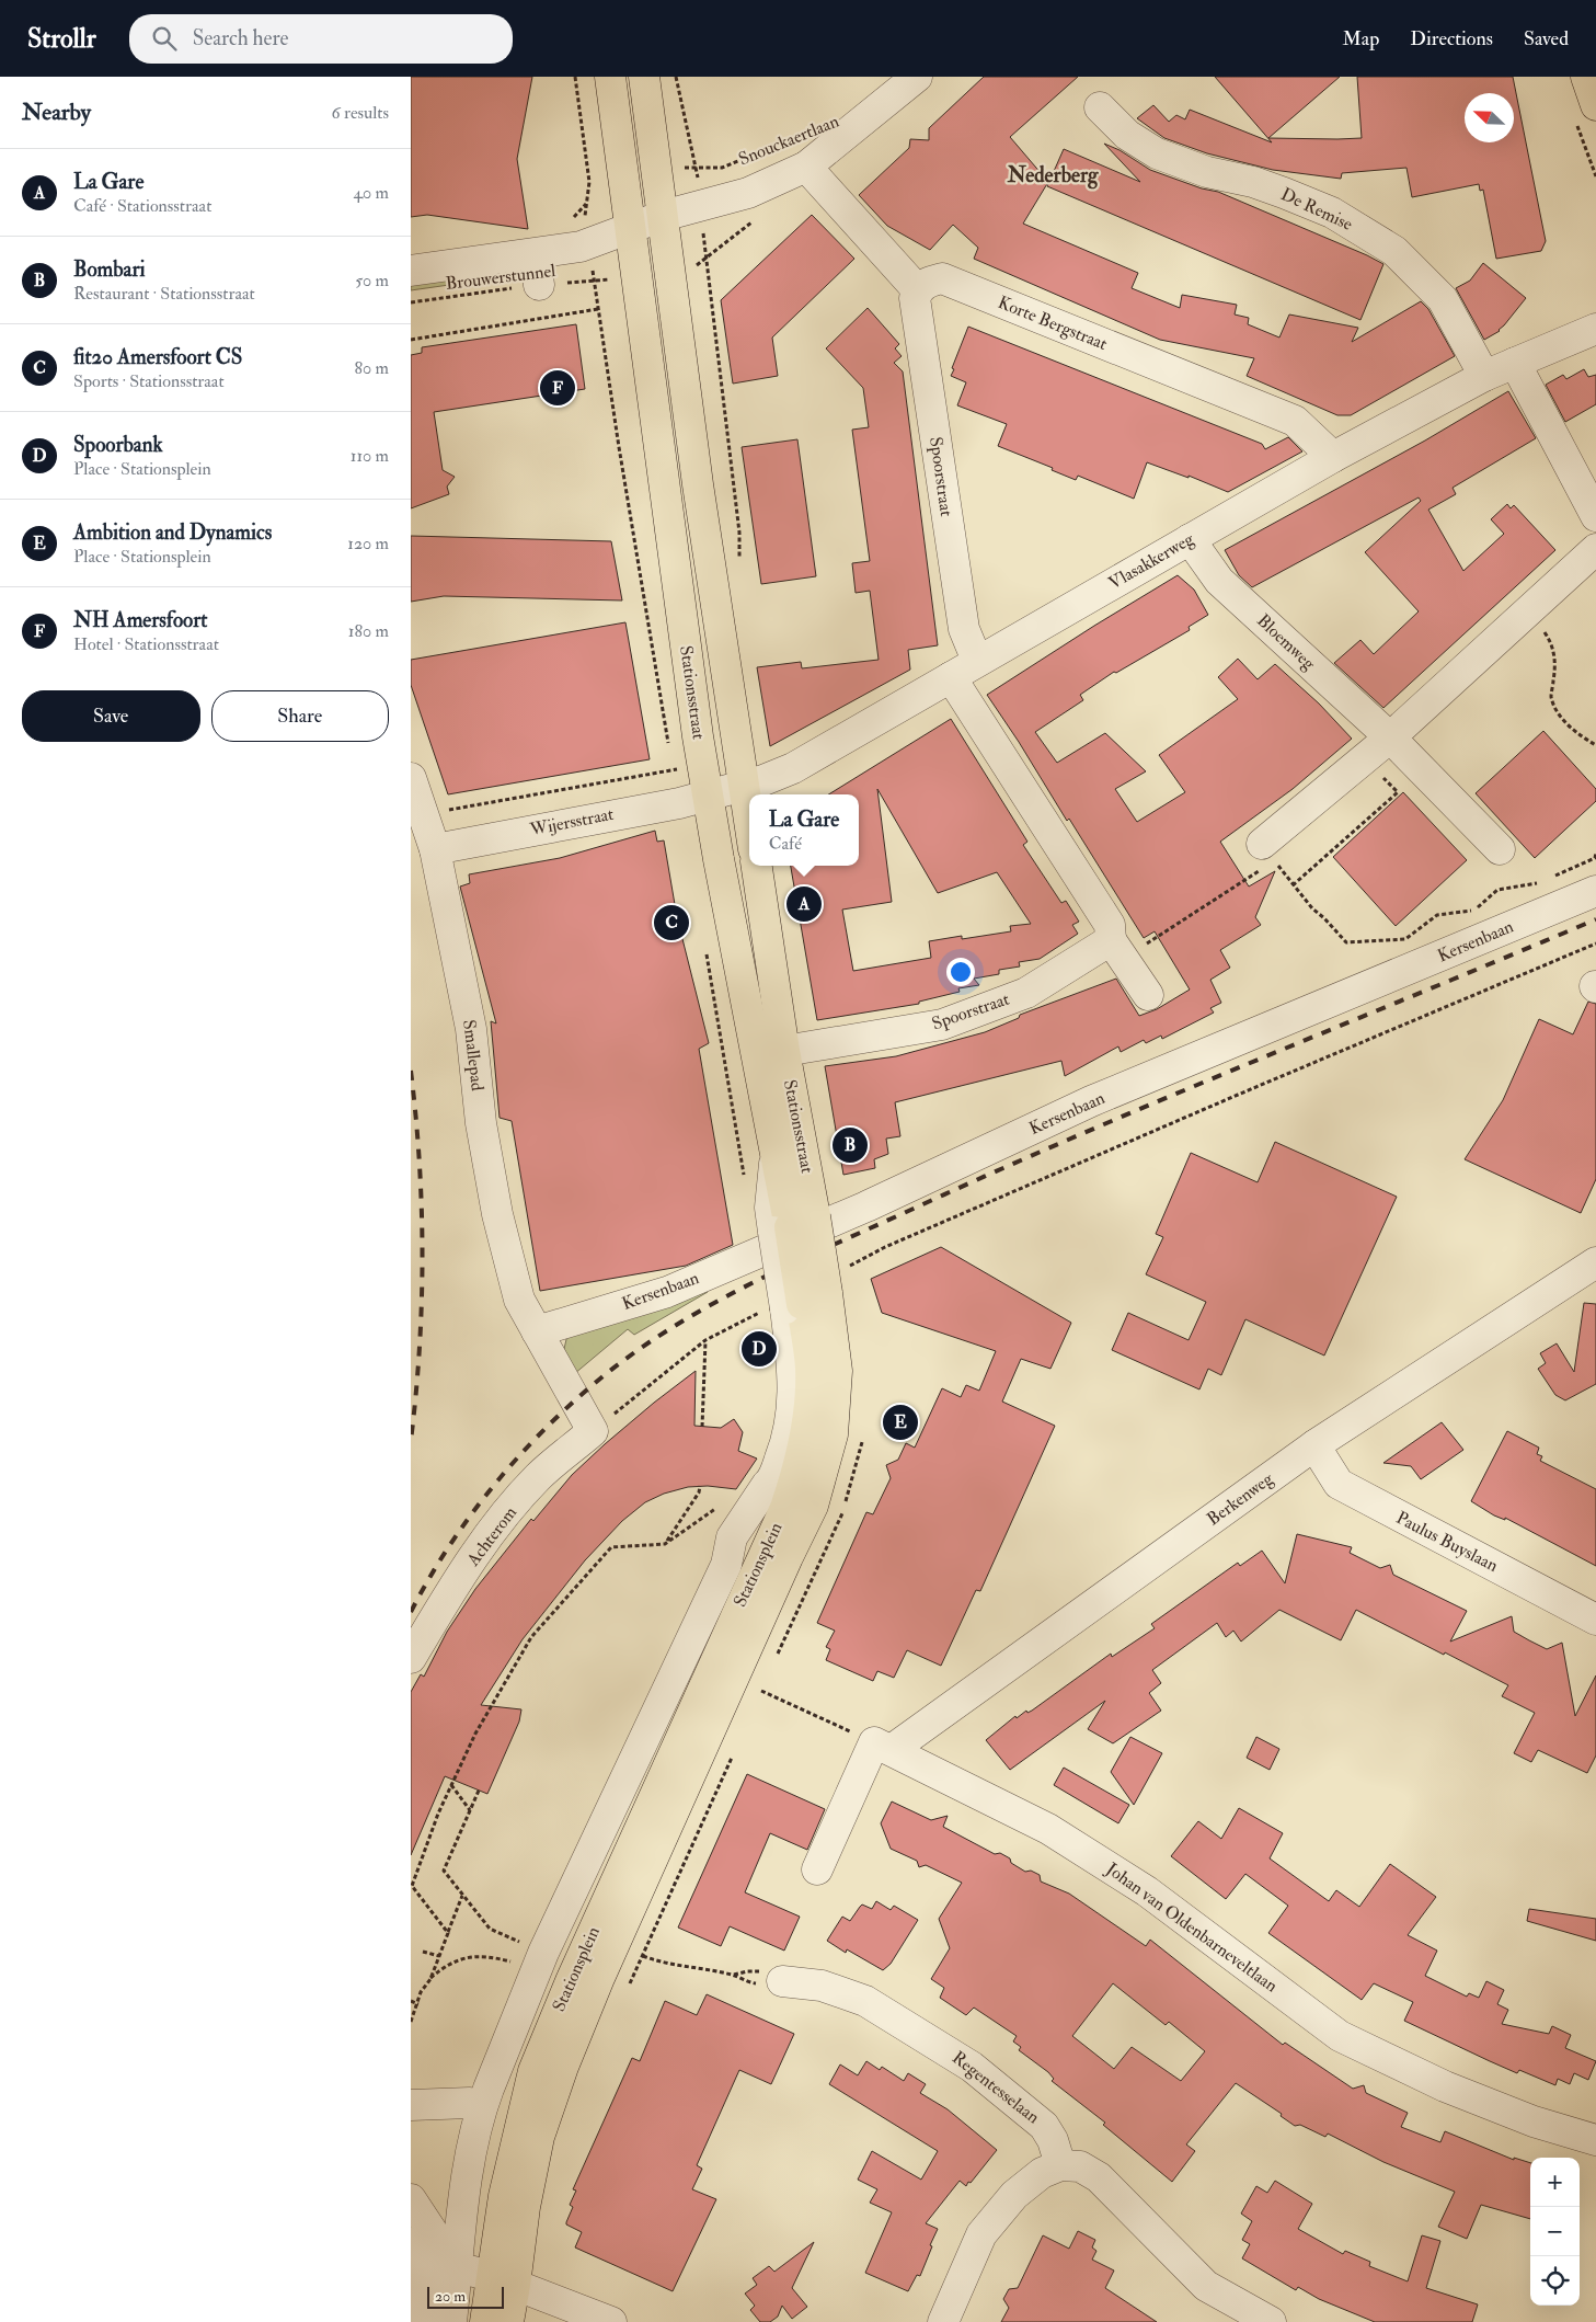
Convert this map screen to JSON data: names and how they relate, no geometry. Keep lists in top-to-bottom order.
{
  "streets": {
    "main road": ["Stationsstraat", "Stationsplein"],
    "street": [
      "Snouckaertlaan",
      "De Remise",
      "Korte Bergstraat",
      "Spoorstraat",
      "Vlasakkerweg",
      "Bloemweg",
      "Wijersstraat",
      "Kersenbaan",
      "Smallepad",
      "Berkenweg",
      "Achterom",
      "Paulus Buyslaan",
      "Johan van Oldenbarneveltlaan",
      "Regentesselaan"
    ],
    "path": ["Brouwerstunnel"]
  },
  "crossings": [
    ["Snouckaertlaan", "Stationsstraat"],
    ["De Remise", "Vlasakkerweg"],
    ["Brouwerstunnel", "Stationsstraat"],
    ["Korte Bergstraat", "Spoorstraat"],
    ["Korte Bergstraat", "Vlasakkerweg"],
    ["Spoorstraat", "Vlasakkerweg"],
    ["Spoorstraat", "Stationsstraat"],
    ["Vlasakkerweg", "Bloemweg"],
    ["Vlasakkerweg", "Stationsstraat"],
    ["Vlasakkerweg", "Wijersstraat"],
    ["Stationsstraat", "Wijersstraat"],
    ["Stationsstraat", "Stationsplein"],
    ["Wijersstraat", "Smallepad"],
    ["Kersenbaan", "Smallepad"],
    ["Berkenweg", "Paulus Buyslaan"],
    ["Berkenweg", "Johan van Oldenbarneveltlaan"]
  ],
  "districts": ["Nederberg"],
  "scale_bar": "20 m",
  "north": "top left",
  "page": {
    "header": "Strollr",
    "search": "Search here",
    "nav": ["Map", "Directions", "Saved"],
    "heading": ["Nearby", "6 results"],
    "list": [
      {
        "mark": "A",
        "name": "La Gare",
        "note": "Café · Stationsstraat",
        "value": "40 m"
      },
      {
        "mark": "B",
        "name": "Bombari",
        "note": "Restaurant · Stationsstraat",
        "value": "50 m"
      },
      {
        "mark": "C",
        "name": "fit20 Amersfoort CS",
        "note": "Sports · Stationsstraat",
        "value": "80 m"
      },
      {
        "mark": "D",
        "name": "Spoorbank",
        "note": "Place · Stationsplein",
        "value": "110 m"
      },
      {
        "mark": "E",
        "name": "Ambition and Dynamics",
        "note": "Place · Stationsplein",
        "value": "120 m"
      },
      {
        "mark": "F",
        "name": "NH Amersfoort",
        "note": "Hotel · Stationsstraat",
        "value": "180 m"
      }
    ],
    "pins": [
      "F",
      "A",
      "C",
      "B",
      "D",
      "E"
    ],
    "buttons": ["Save", "Share"],
    "popup": ["La Gare", "Café"],
    "map_buttons": ["+", "−"],
    "scale": "20 m"
  }
}
